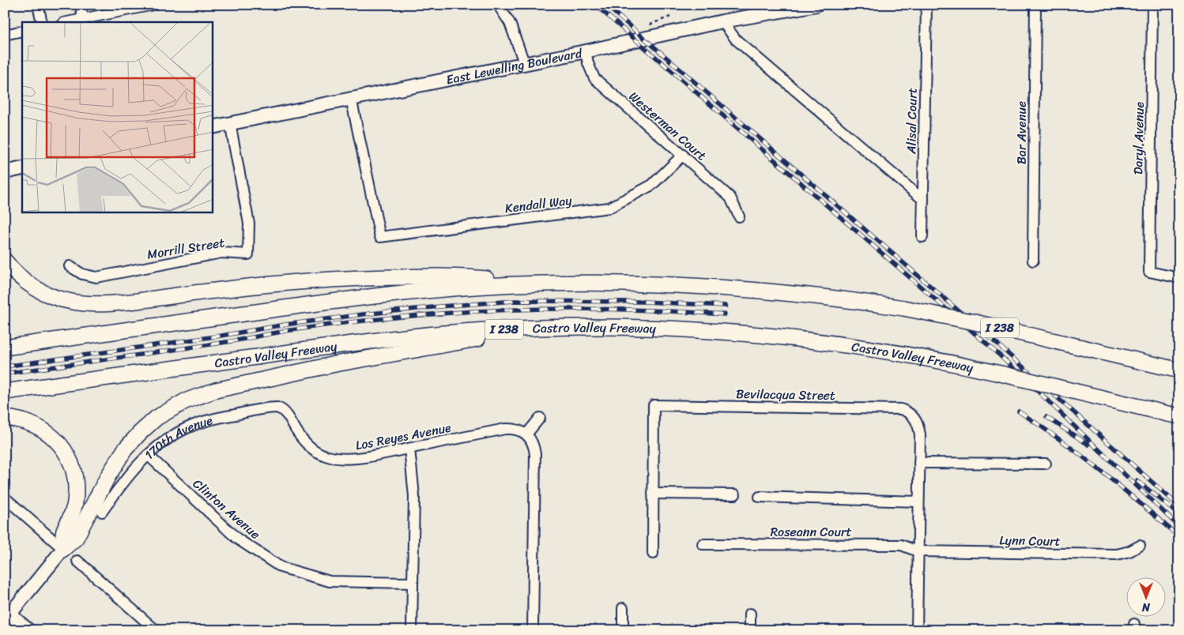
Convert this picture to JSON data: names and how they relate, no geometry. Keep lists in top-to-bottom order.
{
  "streets": {
    "highway": ["I 238", "Castro Valley Freeway"],
    "main road": ["East Lewelling Boulevard"],
    "street": [
      "Alisal Court",
      "Westerman Court",
      "Bar Avenue",
      "Daryl Avenue",
      "Kendall Way",
      "Morrill Street",
      "Bevilacqua Street",
      "Los Reyes Avenue",
      "170th Avenue",
      "Clinton Avenue",
      "Roseann Court",
      "Lynn Court"
    ]
  },
  "crossings": [
    ["East Lewelling Boulevard", "Westerman Court"],
    ["East Lewelling Boulevard", "Kendall Way"],
    ["East Lewelling Boulevard", "Morrill Street"],
    ["Westerman Court", "Kendall Way"],
    ["Los Reyes Avenue", "170th Avenue"],
    ["170th Avenue", "Clinton Avenue"],
    ["Roseann Court", "Lynn Court"]
  ],
  "north": "bottom"
}
